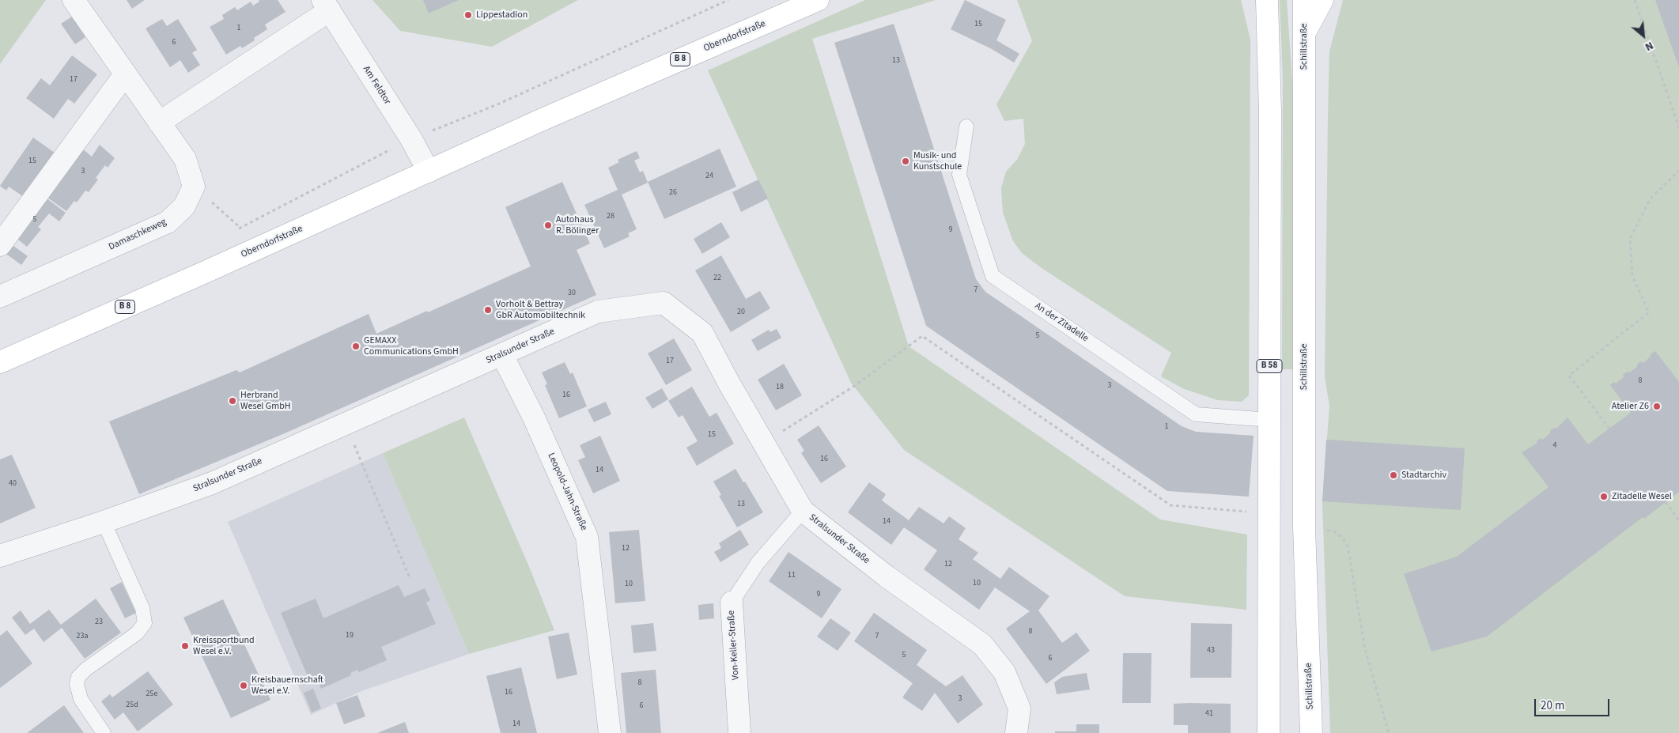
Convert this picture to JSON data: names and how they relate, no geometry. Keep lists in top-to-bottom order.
{
  "streets": {
    "main road": [
      "Oberndorfstraße",
      "Schillstraße",
      "B 8",
      "B 58"
    ],
    "street": [
      "Am Feldtor",
      "Damaschkeweg",
      "Stralsunder Straße",
      "Leopold-Jahn-Straße",
      "Von-Keller-Straße"
    ],
    "lane": ["An der Zitadelle"]
  },
  "crossings": [
    ["Oberndorfstraße", "Am Feldtor"],
    ["An der Zitadelle", "B 58"],
    ["Stralsunder Straße", "Leopold-Jahn-Straße"],
    ["Stralsunder Straße", "Von-Keller-Straße"]
  ],
  "places": [
    "Lippestadion",
    "Musik- und Kunstschule",
    "Autohaus R. Bölinger",
    "Vorholt & Bettray GbR Automobiltechnik",
    "GEMAXX Communications GmbH",
    "Herbrand Wesel GmbH",
    "Atelier Z6",
    "Stadtarchiv",
    "Zitadelle Wesel",
    "Kreissportbund Wesel e.V.",
    "Kreisbauernschaft Wesel e.V."
  ],
  "house_numbers": [
    "15",
    "1",
    "6",
    "13",
    "17",
    "15",
    "3",
    "24",
    "26",
    "28",
    "5",
    "9",
    "22",
    "7",
    "30",
    "20",
    "5",
    "17",
    "8",
    "3",
    "18",
    "16",
    "1",
    "15",
    "4",
    "16",
    "14",
    "40",
    "13",
    "14",
    "12",
    "12",
    "11",
    "10",
    "10",
    "9",
    "23",
    "8",
    "19",
    "23a",
    "7",
    "43",
    "5",
    "6",
    "8",
    "16",
    "25e",
    "3",
    "25d",
    "6",
    "41",
    "14"
  ],
  "scale_bar": "20 m",
  "north": "bottom right"
}
